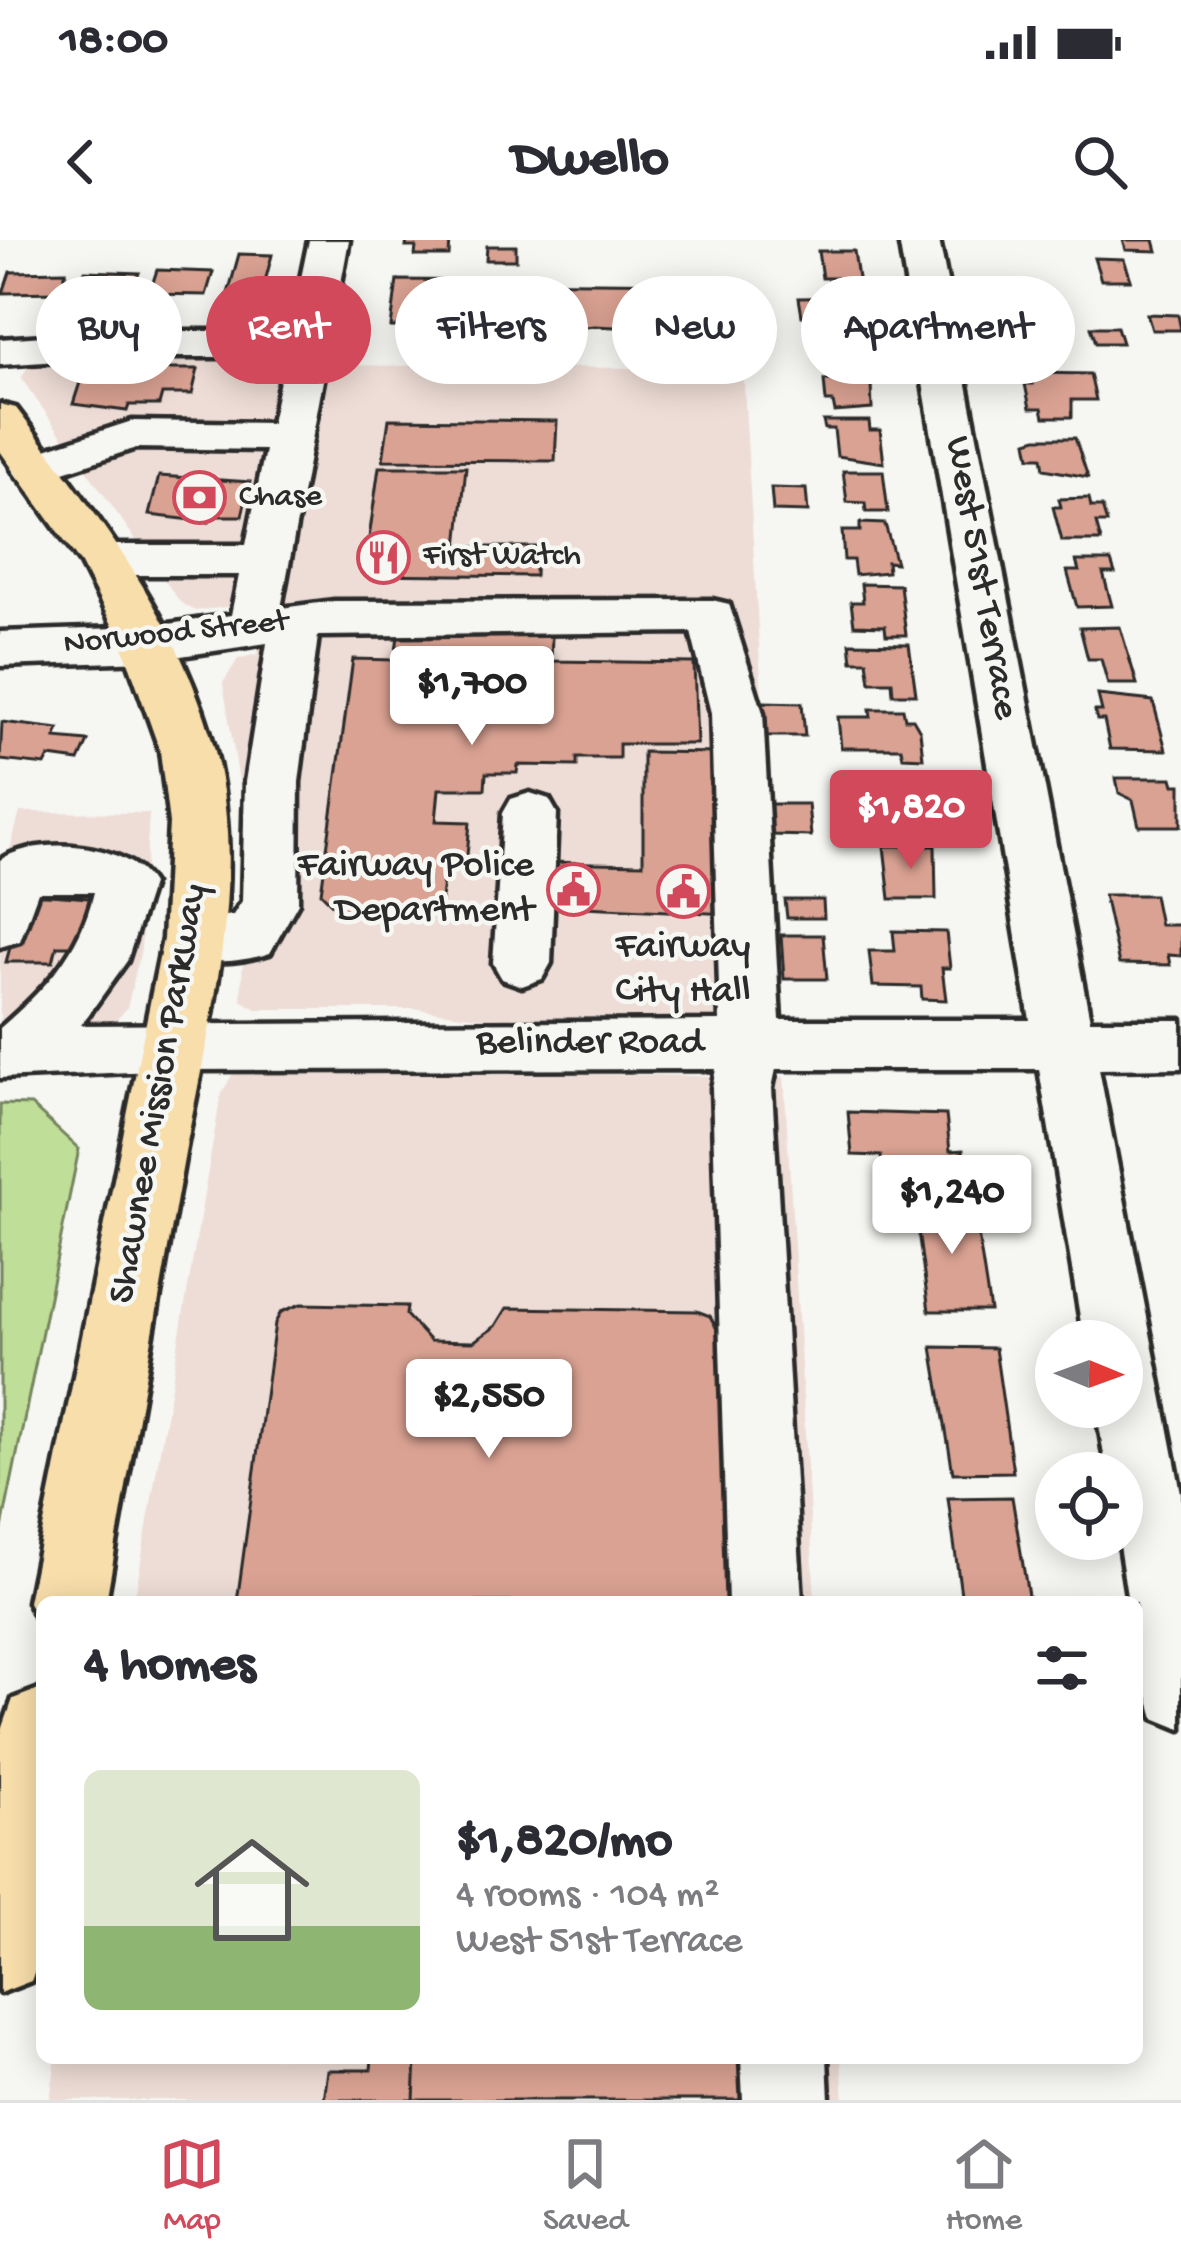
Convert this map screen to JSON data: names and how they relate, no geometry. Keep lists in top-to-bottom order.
{
  "streets": {
    "highway": ["Shawnee Mission Parkway"],
    "street": ["West 51st Terrace", "Norwood Street", "Belinder Road"]
  },
  "crossings": [
    ["West 51st Terrace", "Belinder Road"],
    ["Norwood Street", "Belinder Road"],
    ["Norwood Street", "Shawnee Mission Parkway"],
    ["Belinder Road", "Shawnee Mission Parkway"]
  ],
  "places": {
    "bank": ["Chase"],
    "restaurant": ["First Watch"],
    "public building": ["Fairway Police Department", "Fairway City Hall"]
  },
  "north": "right",
  "page": {
    "status": "18:00",
    "header": "Dwello",
    "chip": [
      "Buy",
      "Rent",
      "Filters",
      "New",
      "Apartment"
    ],
    "price": [
      "$1,700",
      "$1,820",
      "$1,240",
      "$2,550"
    ],
    "heading": "4 homes",
    "list": [
      {
        "name": "$1,820/mo",
        "note": "4 rooms · 104 m² · West 51st Terrace"
      }
    ],
    "tabs": ["Map", "Saved", "Home"]
  }
}
